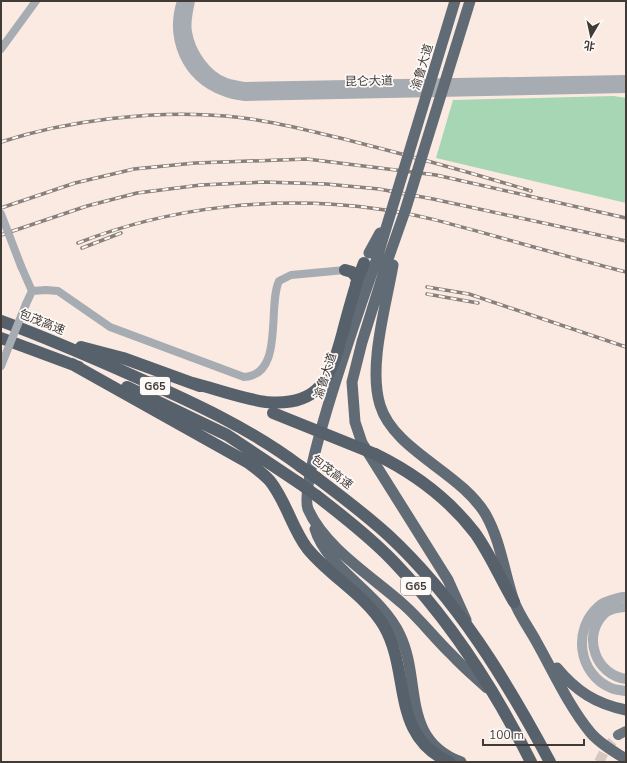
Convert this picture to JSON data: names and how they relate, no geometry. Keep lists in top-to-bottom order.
{
  "streets": {
    "highway": ["渝鲁大道", "包茂高速", "G65"],
    "street": ["昆仑大道"]
  },
  "scale_bar": "100 m",
  "north": "bottom"
}
